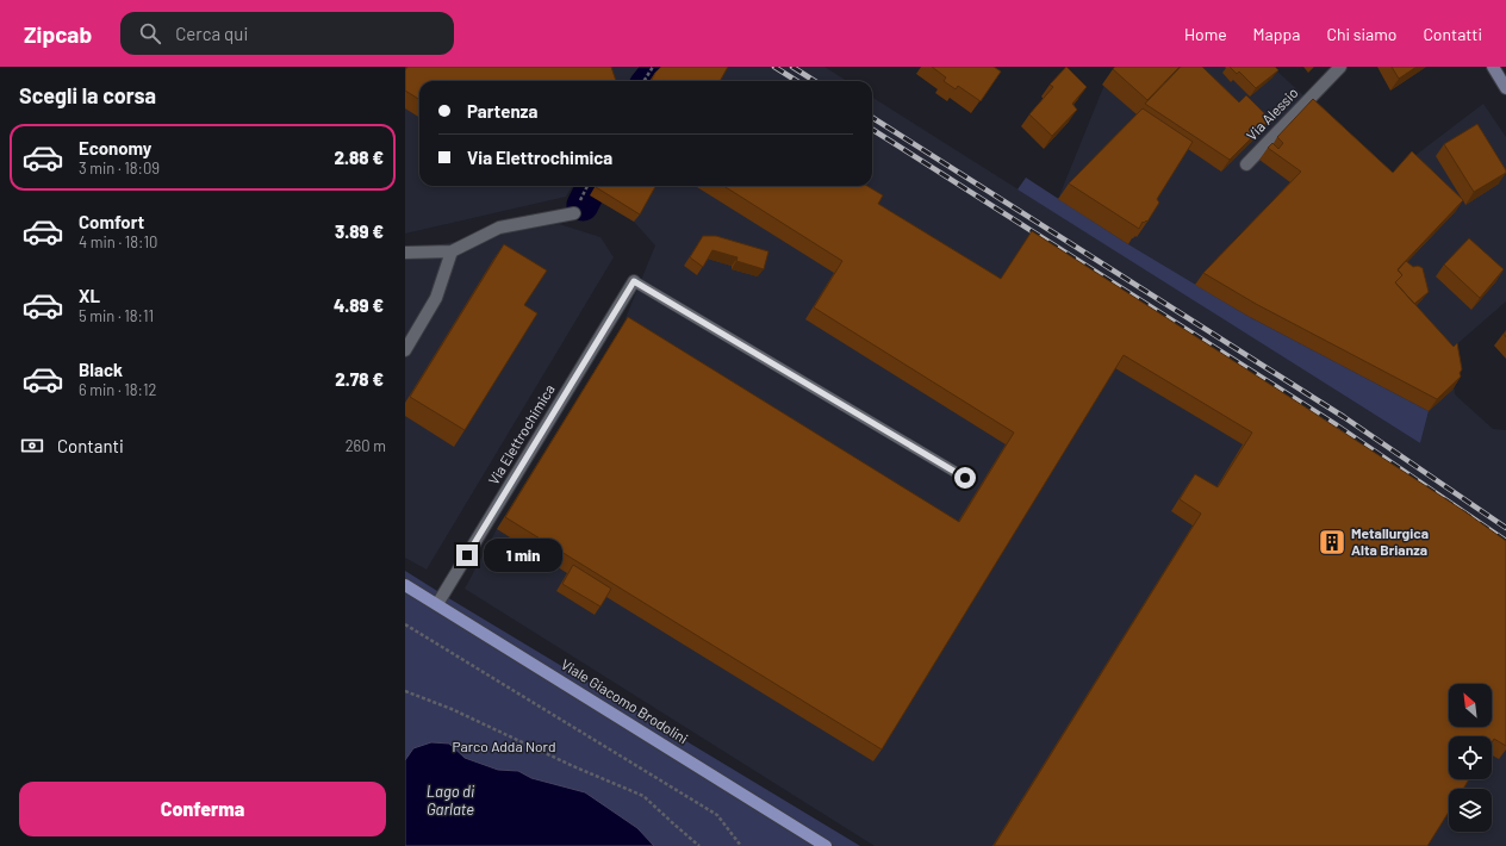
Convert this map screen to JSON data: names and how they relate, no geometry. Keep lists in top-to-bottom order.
{
  "streets": {
    "main road": ["Viale Giacomo Brodolini"],
    "street": ["Via Alessio", "Via Elettrochimica"]
  },
  "crossings": [
    ["Via Elettrochimica", "Viale Giacomo Brodolini"]
  ],
  "water": ["Lago di Garlate"],
  "parks": ["Parco Adda Nord"],
  "places": {
    "building": ["Metallurgica Alta Brianza"]
  },
  "north": "top left",
  "page": {
    "header": "Zipcab",
    "search": "Cerca qui",
    "nav": [
      "Home",
      "Mappa",
      "Chi siamo",
      "Contatti"
    ],
    "heading": "Scegli la corsa",
    "banner": ["Partenza", "Via Elettrochimica"],
    "list": [
      {
        "name": "Economy",
        "note": "3 min · 18:09",
        "value": "2.88 €"
      },
      {
        "name": "Comfort",
        "note": "4 min · 18:10",
        "value": "3.89 €"
      },
      {
        "name": "XL",
        "note": "5 min · 18:11",
        "value": "4.89 €"
      },
      {
        "name": "Black",
        "note": "6 min · 18:12",
        "value": "2.78 €"
      }
    ],
    "pay": ["Contanti", "260 m"],
    "bubble": "1 min",
    "buttons": "Conferma"
  }
}
